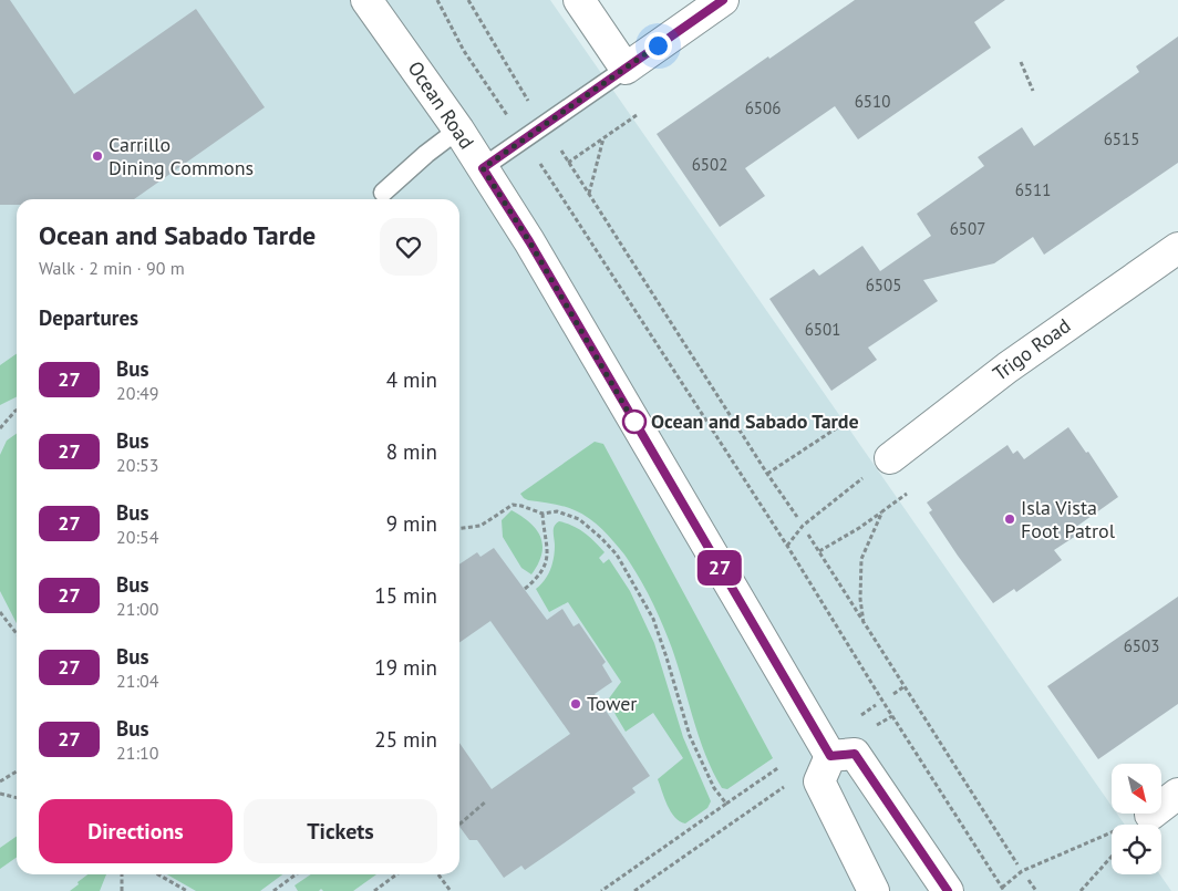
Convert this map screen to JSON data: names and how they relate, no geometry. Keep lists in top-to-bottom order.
{
  "streets": {
    "street": ["Ocean Road", "Trigo Road"]
  },
  "places": [
    "Carrillo Dining Commons",
    "Ocean and Sabado Tarde",
    "Isla Vista Foot Patrol",
    "Tower"
  ],
  "lines": ["bus line 27"],
  "house_numbers": [
    "6510",
    "6506",
    "6515",
    "6502",
    "6511",
    "6507",
    "6505",
    "6501",
    "6503"
  ],
  "north": "bottom right",
  "page": {
    "on_map": "27",
    "heading": [
      ["Ocean and Sabado Tarde", "Walk · 2 min · 90 m"],
      "Departures"
    ],
    "list": [
      {
        "mark": "27",
        "name": "Bus",
        "note": "20:49",
        "value": "4 min"
      },
      {
        "mark": "27",
        "name": "Bus",
        "note": "20:53",
        "value": "8 min"
      },
      {
        "mark": "27",
        "name": "Bus",
        "note": "20:54",
        "value": "9 min"
      },
      {
        "mark": "27",
        "name": "Bus",
        "note": "21:00",
        "value": "15 min"
      },
      {
        "mark": "27",
        "name": "Bus",
        "note": "21:04",
        "value": "19 min"
      },
      {
        "mark": "27",
        "name": "Bus",
        "note": "21:10",
        "value": "25 min"
      }
    ],
    "buttons": ["Directions", "Tickets"]
  }
}
